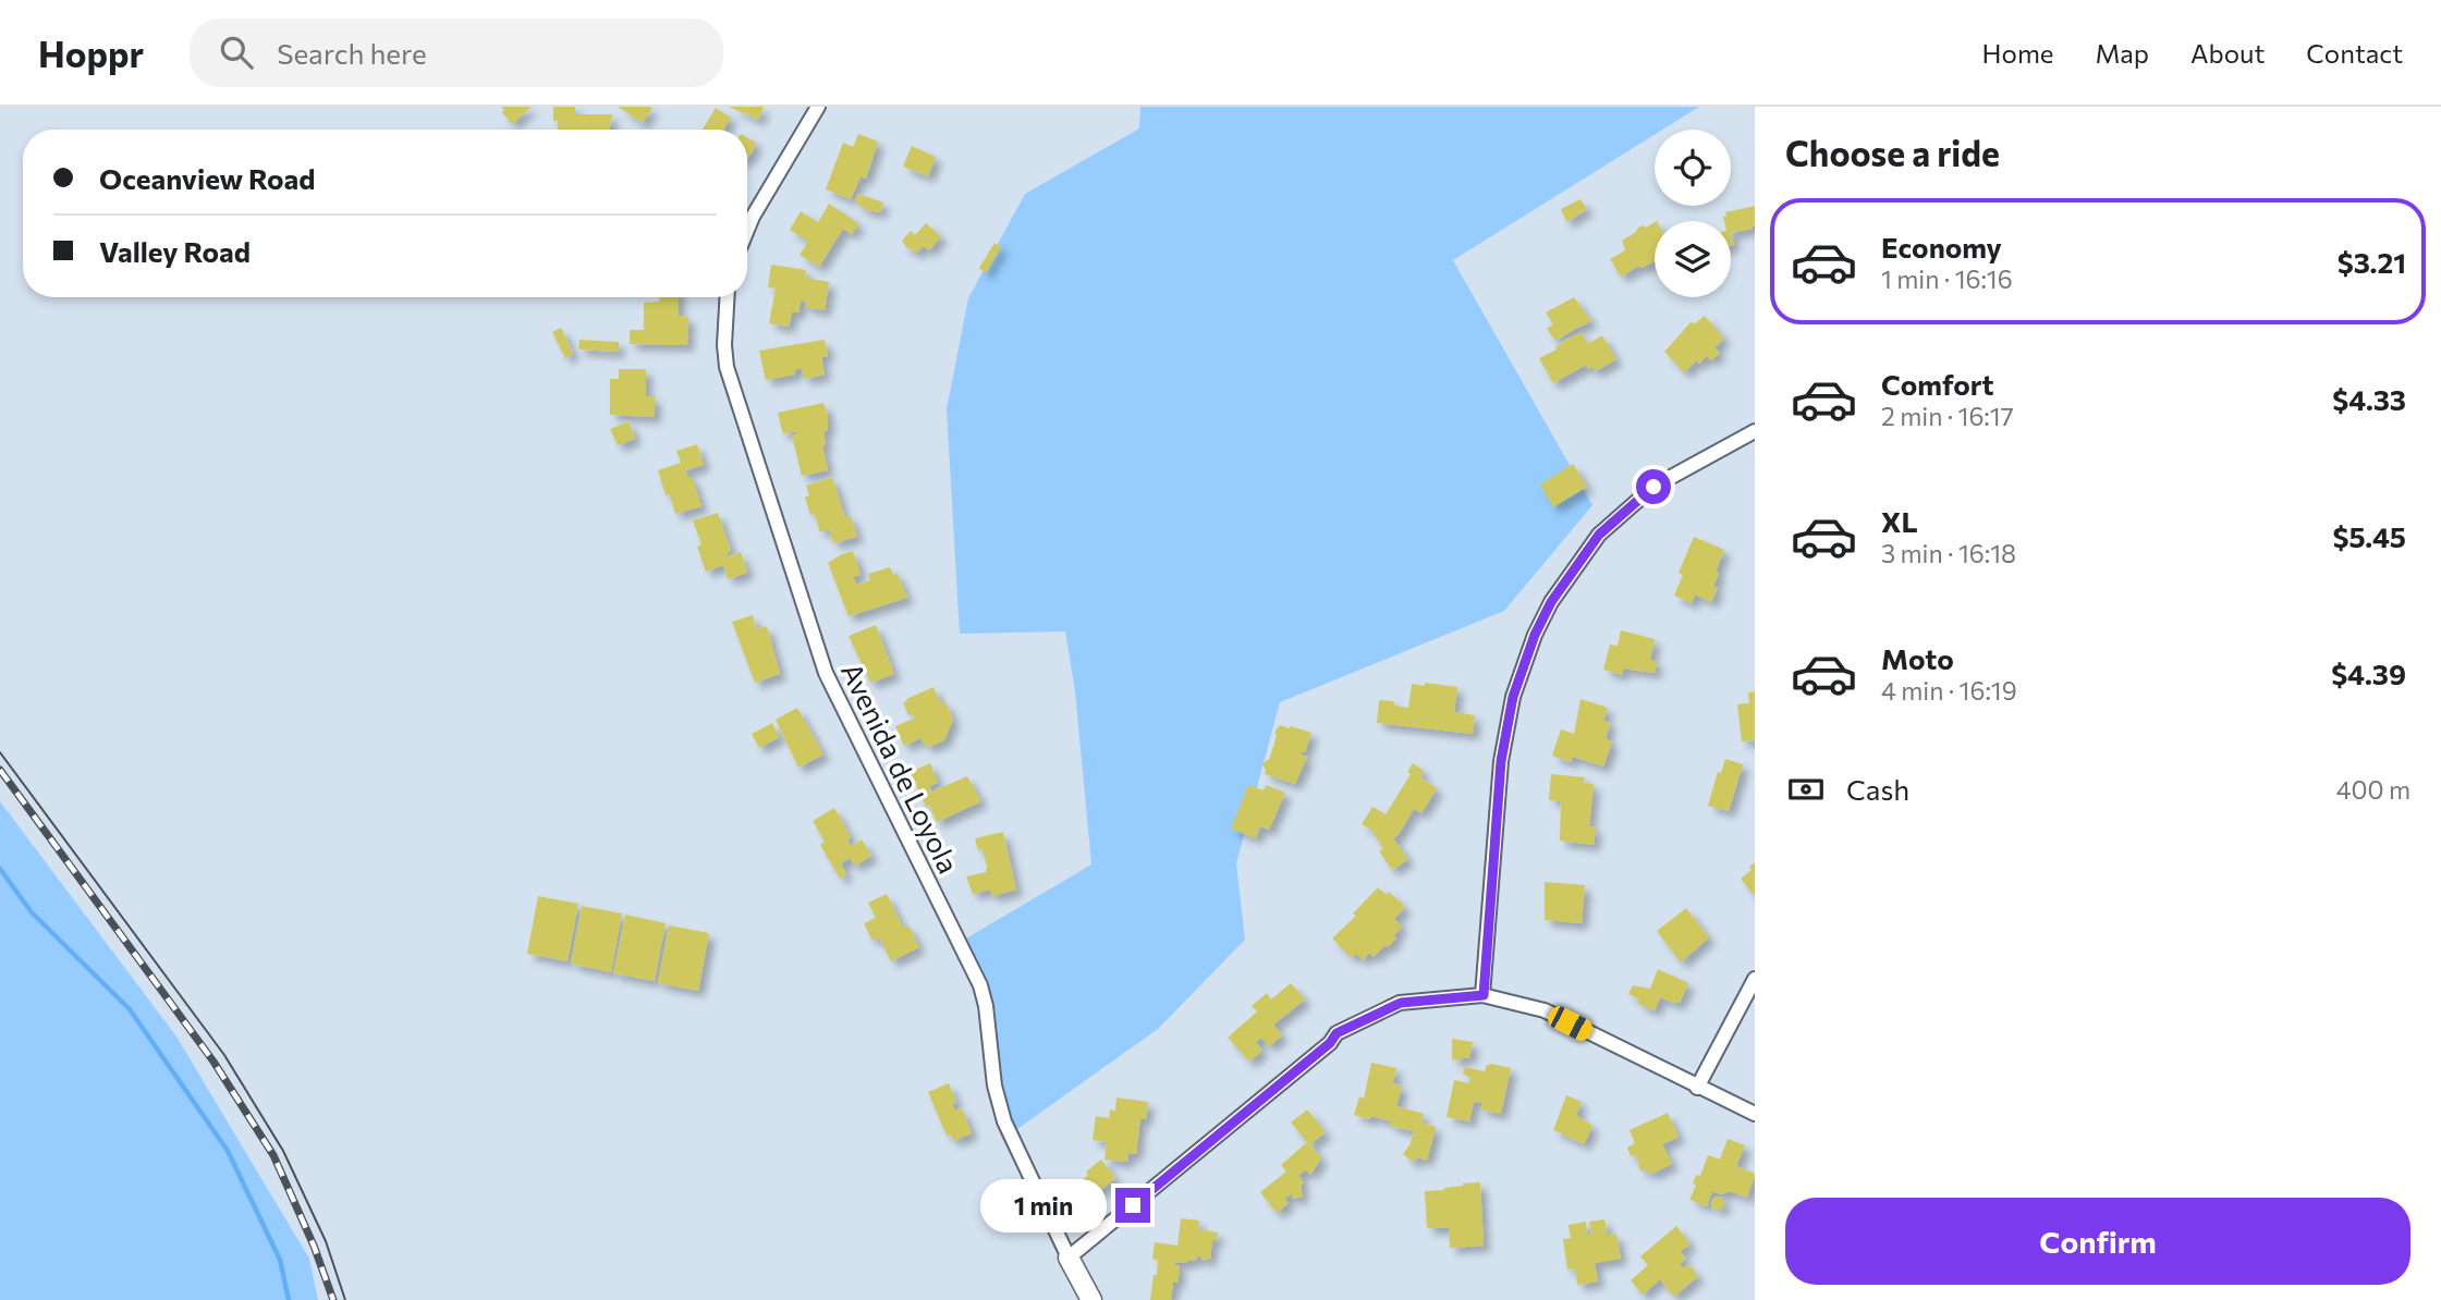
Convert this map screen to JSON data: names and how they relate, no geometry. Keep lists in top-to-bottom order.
{
  "streets": {
    "street": ["Avenida de Loyola"]
  },
  "page": {
    "header": "Hoppr",
    "search": "Search here",
    "nav": [
      "Home",
      "Map",
      "About",
      "Contact"
    ],
    "heading": "Choose a ride",
    "banner": ["Oceanview Road", "Valley Road"],
    "list": [
      {
        "name": "Economy",
        "note": "1 min · 16:16",
        "value": "$3.21"
      },
      {
        "name": "Comfort",
        "note": "2 min · 16:17",
        "value": "$4.33"
      },
      {
        "name": "XL",
        "note": "3 min · 16:18",
        "value": "$5.45"
      },
      {
        "name": "Moto",
        "note": "4 min · 16:19",
        "value": "$4.39"
      }
    ],
    "pay": ["Cash", "400 m"],
    "bubble": "1 min",
    "buttons": "Confirm"
  }
}
